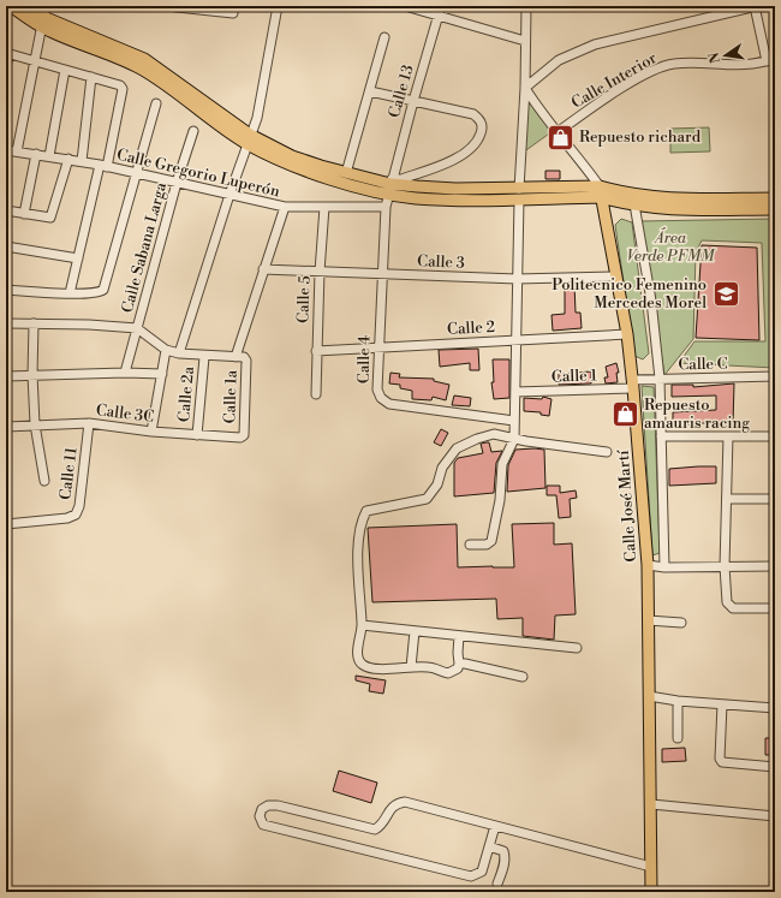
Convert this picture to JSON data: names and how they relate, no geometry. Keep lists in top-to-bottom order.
{
  "streets": {
    "main road": ["Calle José Martí"],
    "street": [
      "Calle Interior",
      "Calle 13",
      "Calle Gregorio Luperón",
      "Calle Sabana Larga",
      "Calle 3",
      "Calle 5",
      "Calle 2",
      "Calle 4",
      "Calle C",
      "Calle 1",
      "Calle 2a",
      "Calle 1a",
      "Calle 3C",
      "Calle 11"
    ]
  },
  "crossings": [
    ["Calle Interior", "Calle José Martí"],
    ["Calle 13", "Calle 4"],
    ["Calle Gregorio Luperón", "Calle Sabana Larga"],
    ["Calle Gregorio Luperón", "Calle 5"],
    ["Calle Gregorio Luperón", "Calle 4"],
    ["Calle 3", "Calle 5"],
    ["Calle 3", "Calle 4"],
    ["Calle 3", "Calle José Martí"],
    ["Calle 5", "Calle 2"],
    ["Calle 2", "Calle 4"],
    ["Calle 2", "Calle José Martí"],
    ["Calle C", "Calle 1"],
    ["Calle C", "Calle José Martí"],
    ["Calle 1", "Calle José Martí"],
    ["Calle 2a", "Calle 3C"],
    ["Calle 1a", "Calle 3C"],
    ["Calle 3C", "Calle 11"]
  ],
  "parks": ["Área Verde PFMM"],
  "places": {
    "shop": ["Repuesto richard", "Repuesto amauris racing"],
    "school or university": ["Politecnico Femenino Mercedes Morel"]
  },
  "north": "left"
}
